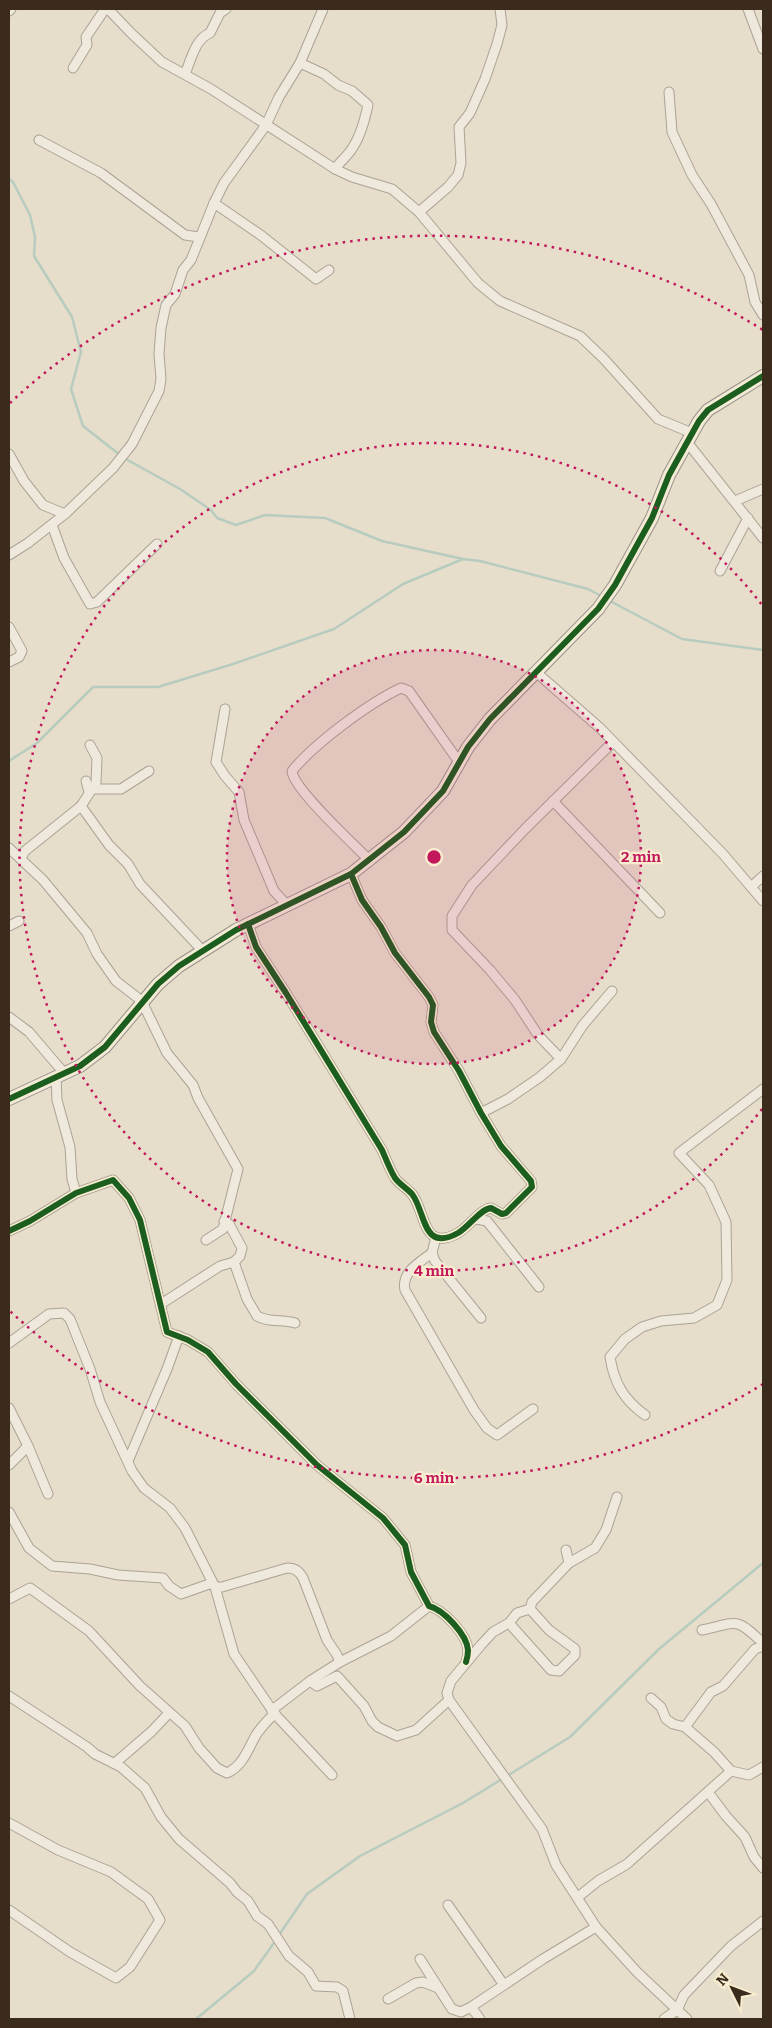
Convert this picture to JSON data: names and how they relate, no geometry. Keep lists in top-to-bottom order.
{
  "north": "top left",
  "rings": ["2 min", "4 min", "6 min"]
}
